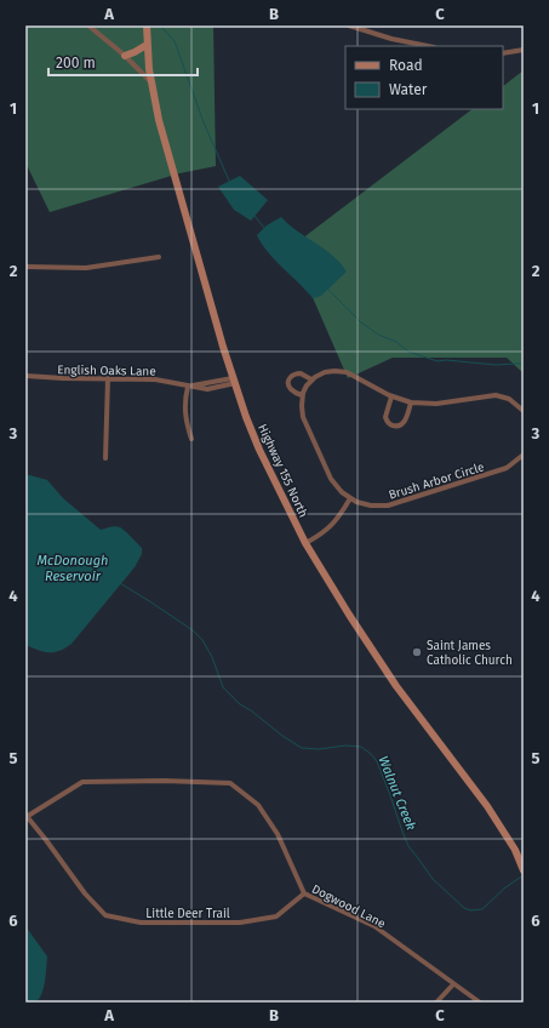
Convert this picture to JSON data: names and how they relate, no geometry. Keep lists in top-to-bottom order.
{
  "streets": {
    "main road": ["Highway 155 North"],
    "street": [
      "English Oaks Lane",
      "Brush Arbor Circle",
      "Dogwood Lane",
      "Little Deer Trail"
    ]
  },
  "crossings": [
    ["English Oaks Lane", "Highway 155 North"],
    ["Dogwood Lane", "Little Deer Trail"]
  ],
  "water": ["McDonough Reservoir", "Walnut Creek"],
  "places": ["Saint James Catholic Church"],
  "legend": ["Road", "Water"],
  "scale_bar": "200 m",
  "grid": {
    "columns": ["A", "B", "C"],
    "rows": [
      "1",
      "2",
      "3",
      "4",
      "5",
      "6"
    ]
  }
}
